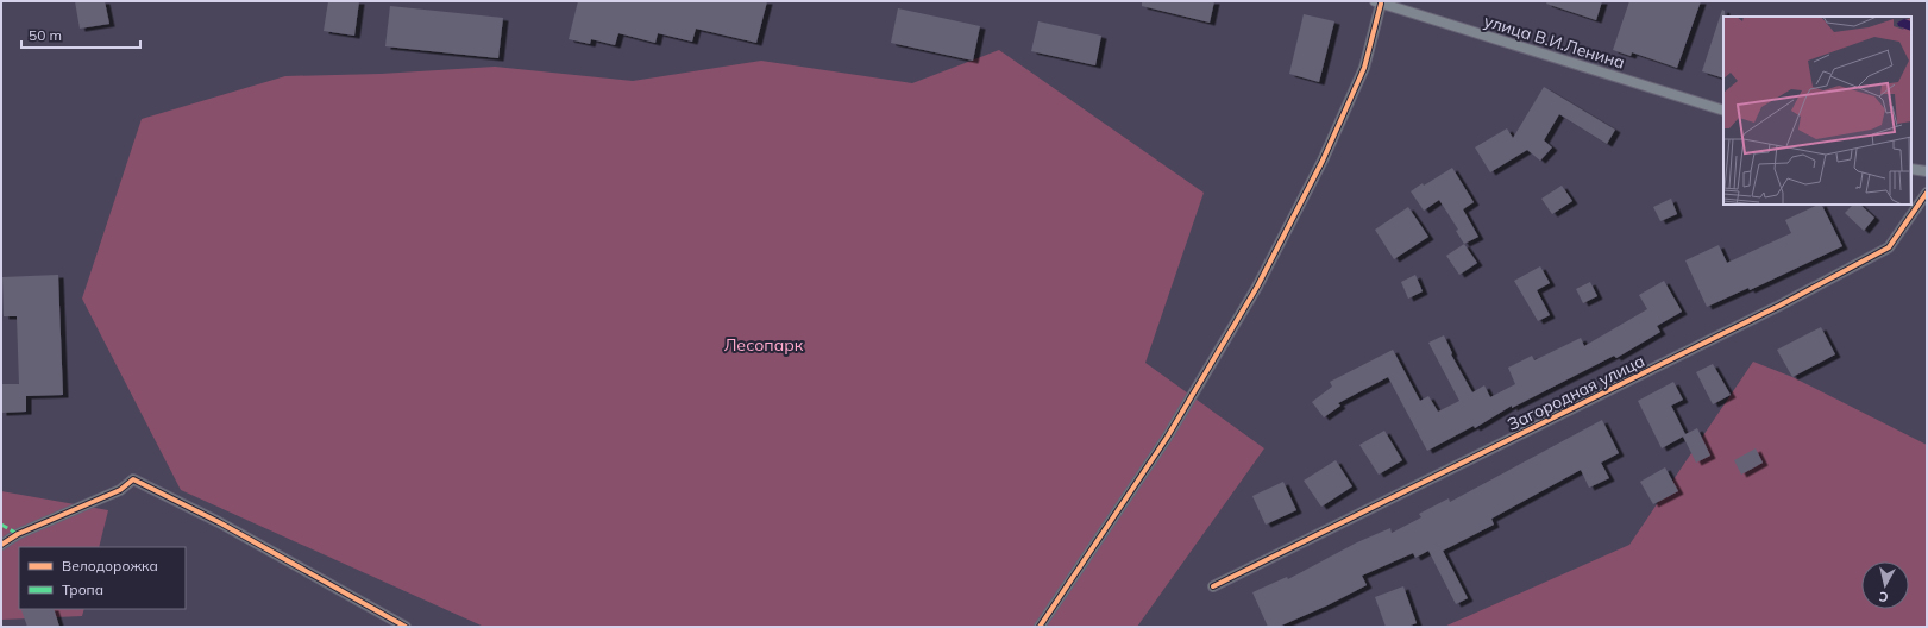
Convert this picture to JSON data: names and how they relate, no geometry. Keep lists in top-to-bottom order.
{
  "streets": {
    "main road": ["улица В.И.Ленина"],
    "street": ["Загородная улица"]
  },
  "parks": ["Лесопарк"],
  "legend": ["Велодорожка", "Тропа"],
  "scale_bar": "50 m",
  "north": "bottom"
}
